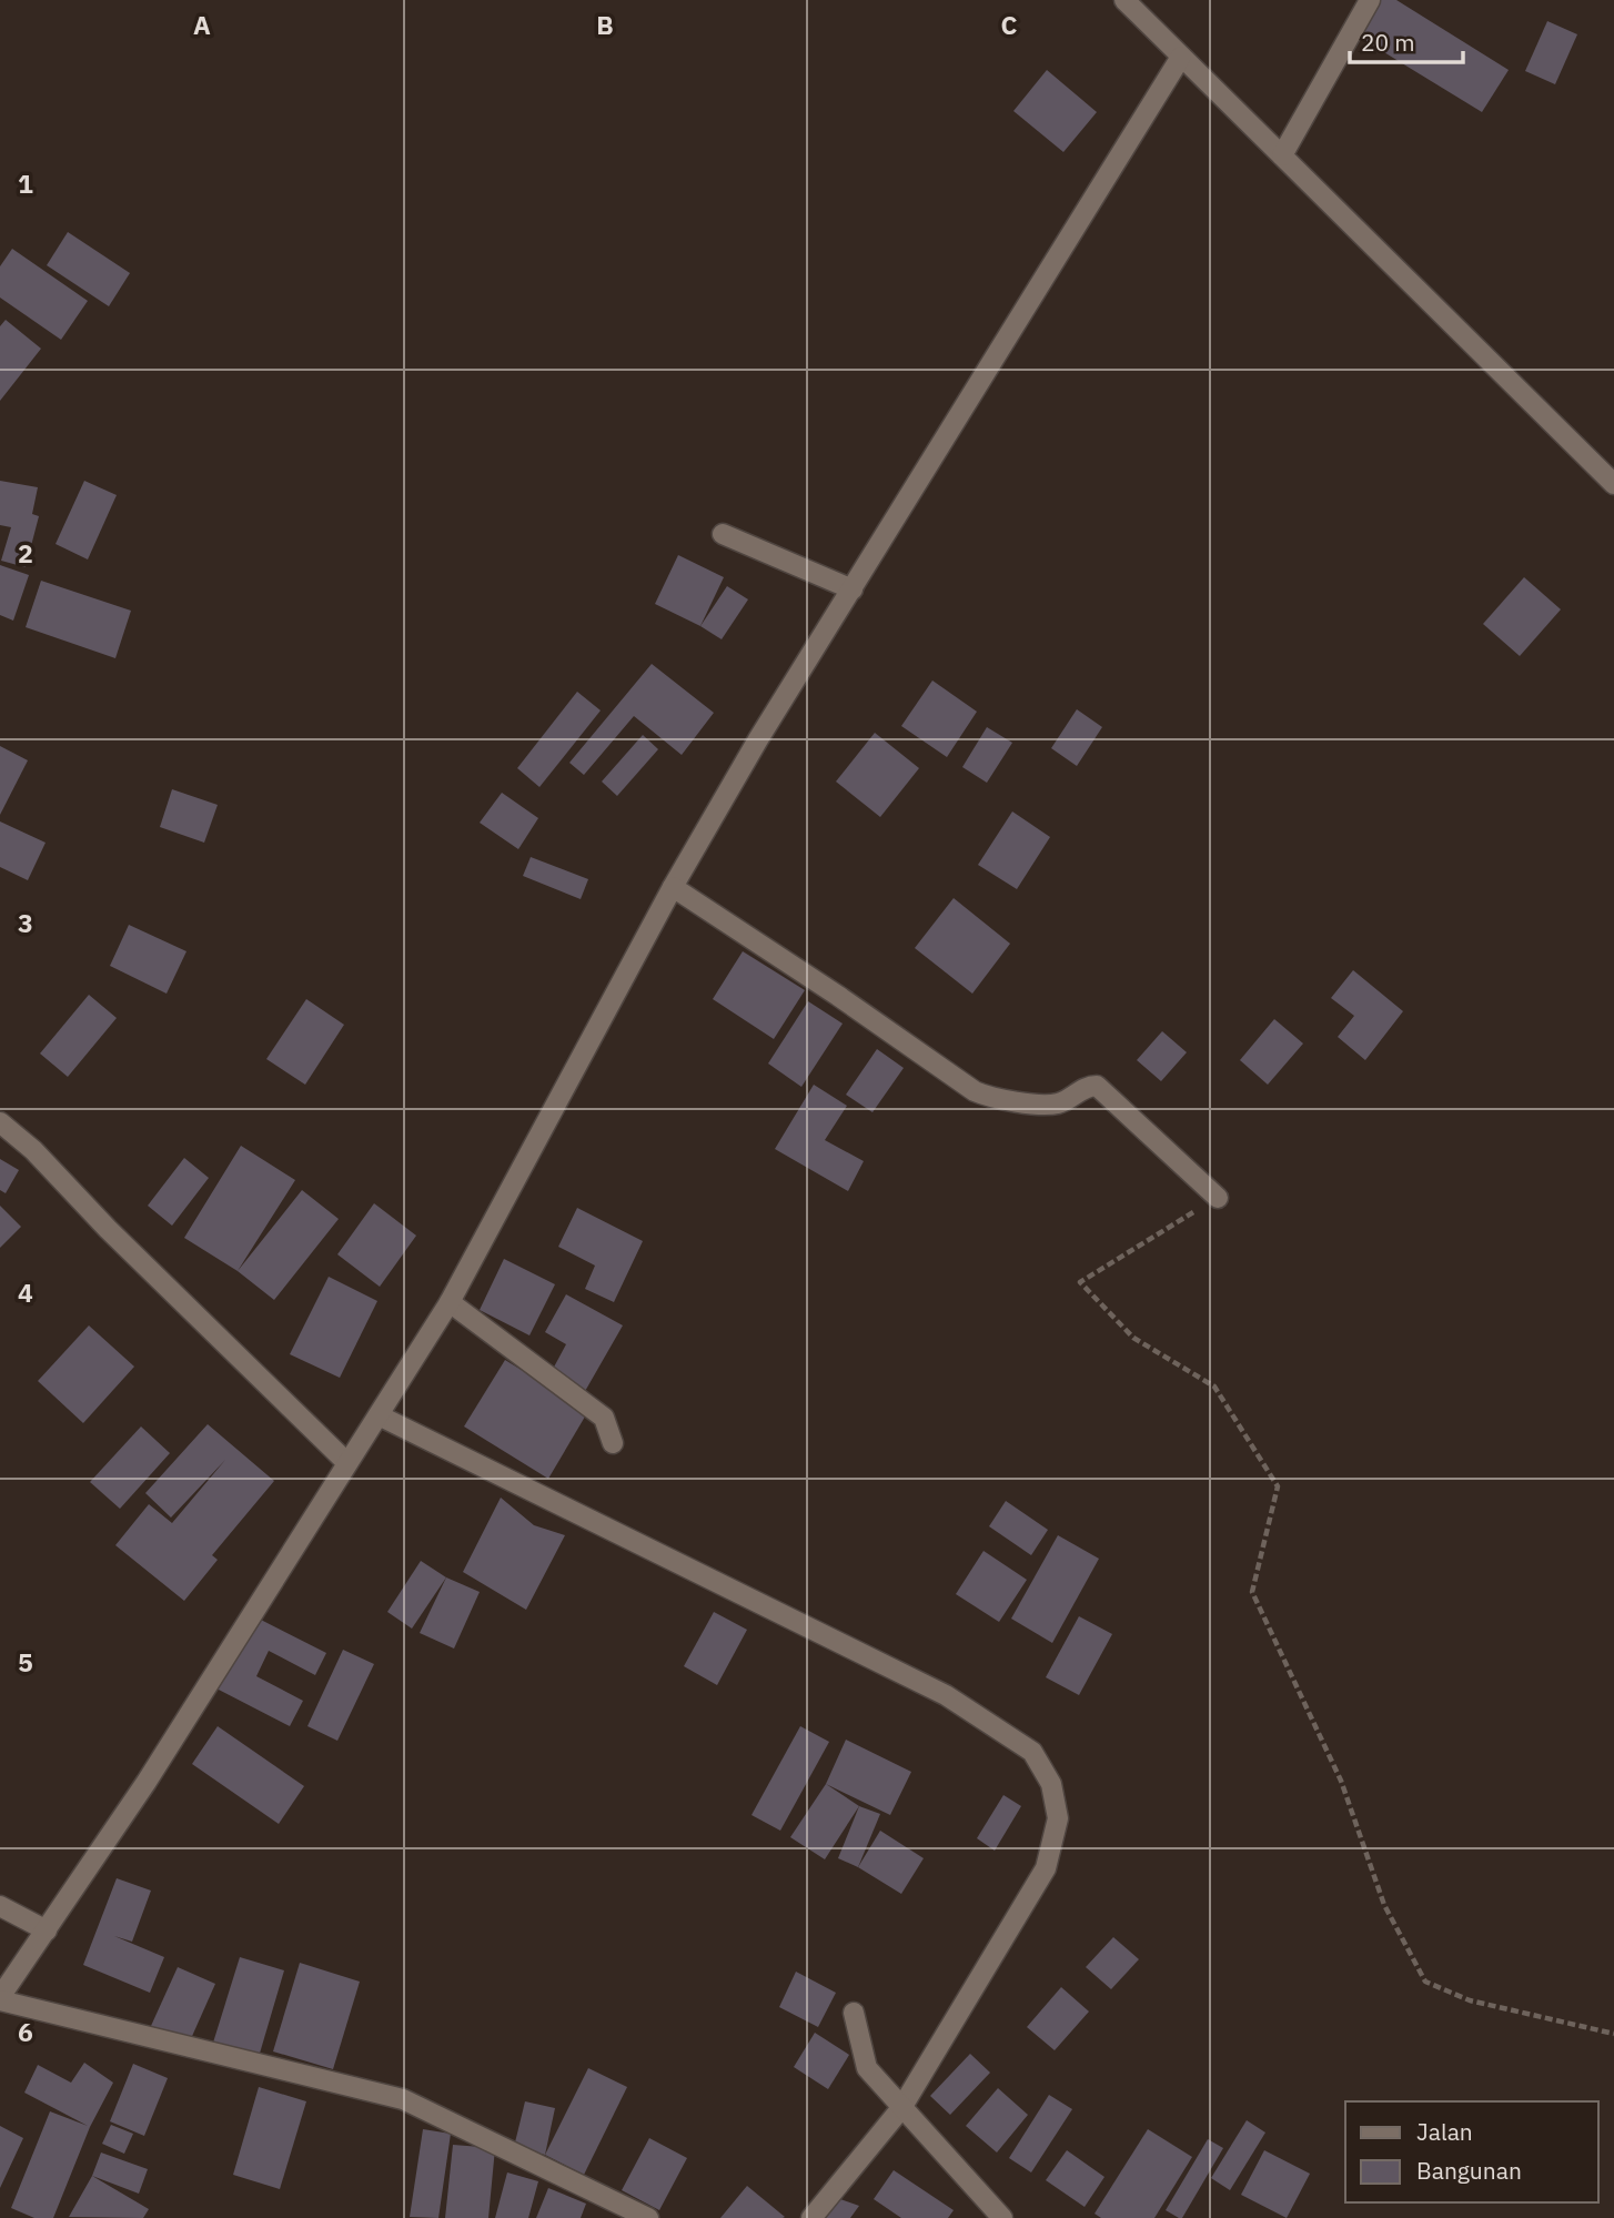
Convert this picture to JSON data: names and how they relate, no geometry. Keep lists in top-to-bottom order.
{
  "legend": ["Jalan", "Bangunan"],
  "scale_bar": "20 m",
  "grid": {
    "columns": ["A", "B", "C"],
    "rows": [
      "1",
      "2",
      "3",
      "4",
      "5",
      "6"
    ]
  }
}
